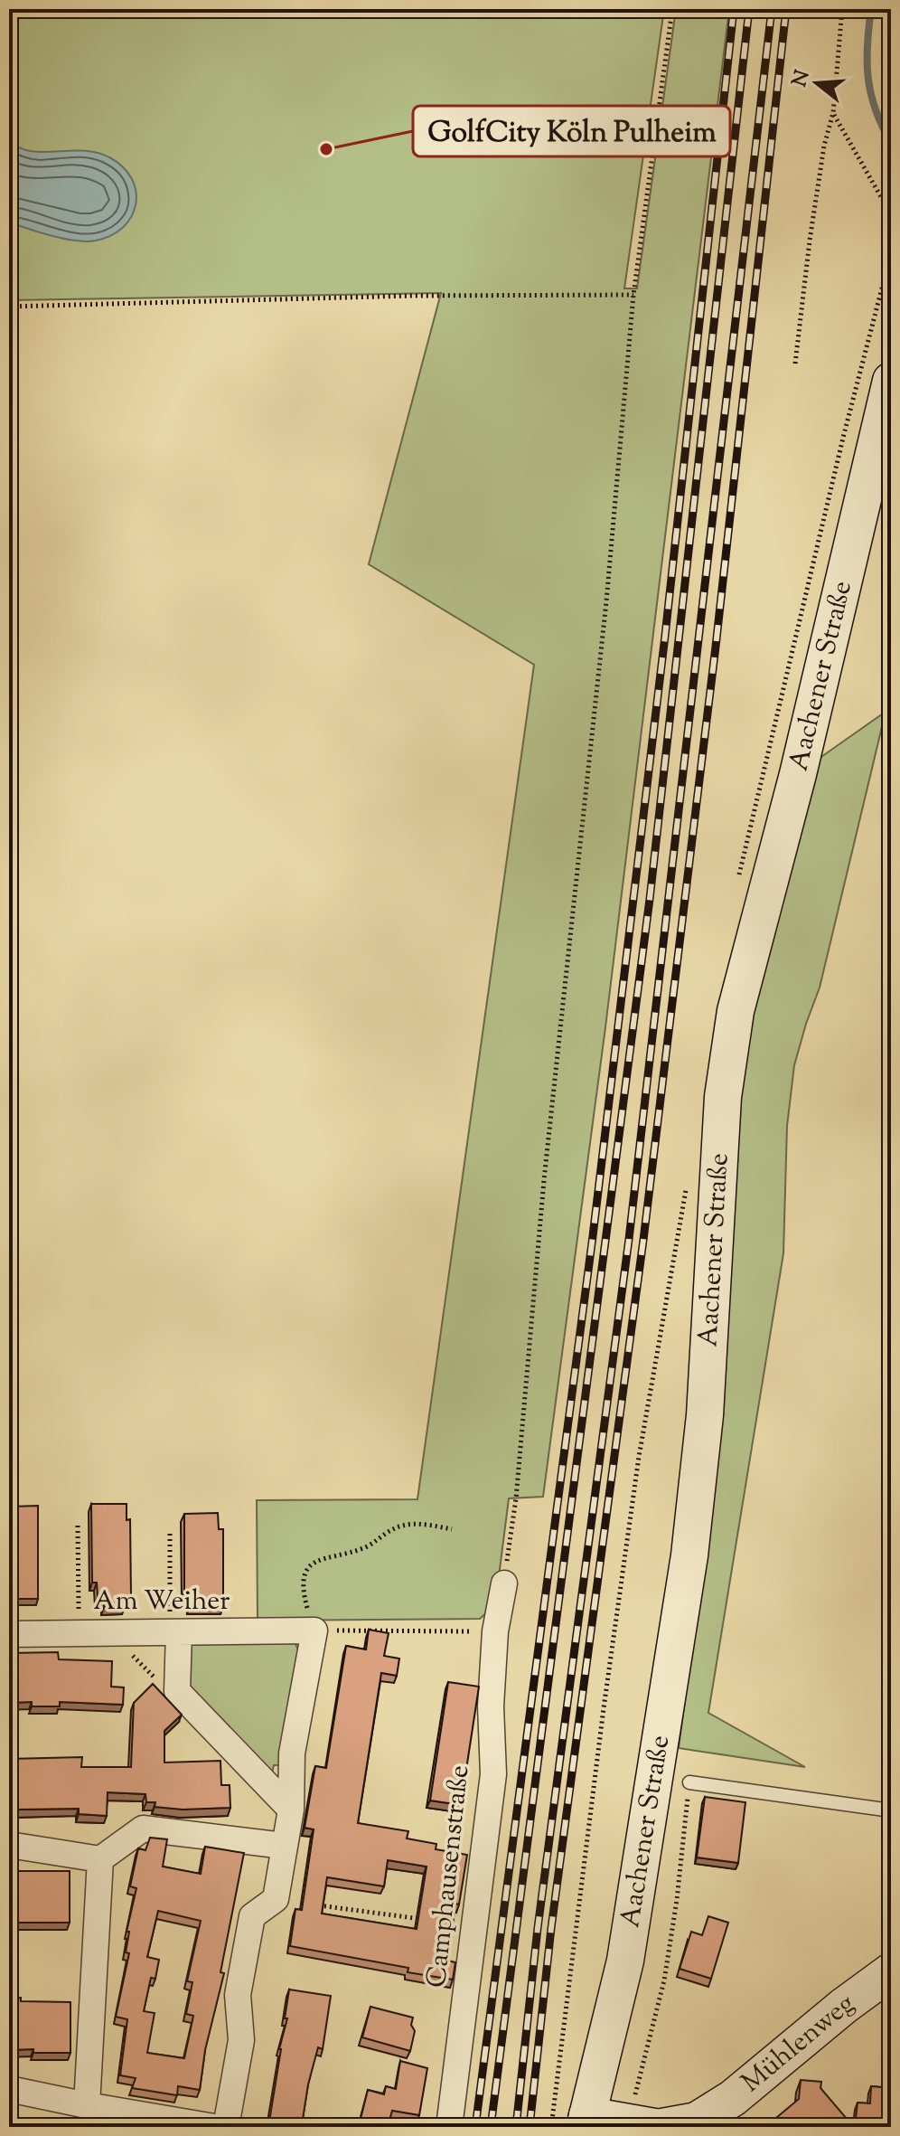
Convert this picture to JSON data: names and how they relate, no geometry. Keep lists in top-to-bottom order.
{
  "streets": {
    "main road": ["Aachener Straße", "Mühlenweg"],
    "street": ["Am Weiher", "Camphausenstraße"]
  },
  "crossings": [
    ["Aachener Straße", "Mühlenweg"]
  ],
  "places": ["GolfCity Köln Pulheim"],
  "north": "left"
}
